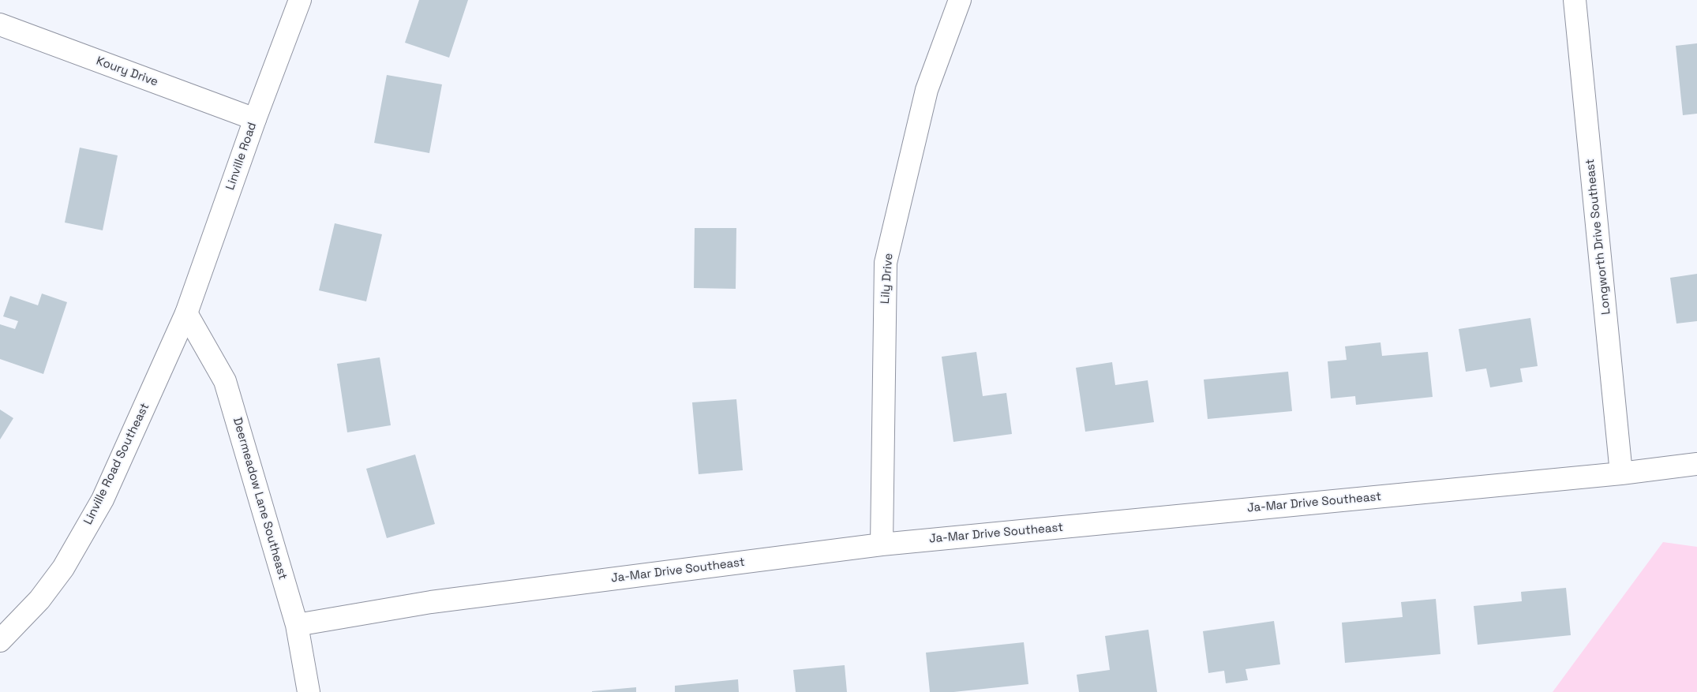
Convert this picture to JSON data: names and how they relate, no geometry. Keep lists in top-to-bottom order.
{
  "streets": {
    "street": [
      "Koury Drive",
      "Linville Road",
      "Longworth Drive Southeast",
      "Lily Drive",
      "Linville Road Southeast",
      "Deermeadow Lane Southeast",
      "Ja-Mar Drive Southeast"
    ]
  },
  "crossings": [
    ["Koury Drive", "Linville Road"],
    ["Linville Road", "Linville Road Southeast"],
    ["Linville Road", "Deermeadow Lane Southeast"],
    ["Longworth Drive Southeast", "Ja-Mar Drive Southeast"],
    ["Lily Drive", "Ja-Mar Drive Southeast"],
    ["Linville Road Southeast", "Deermeadow Lane Southeast"],
    ["Deermeadow Lane Southeast", "Ja-Mar Drive Southeast"]
  ]
}
